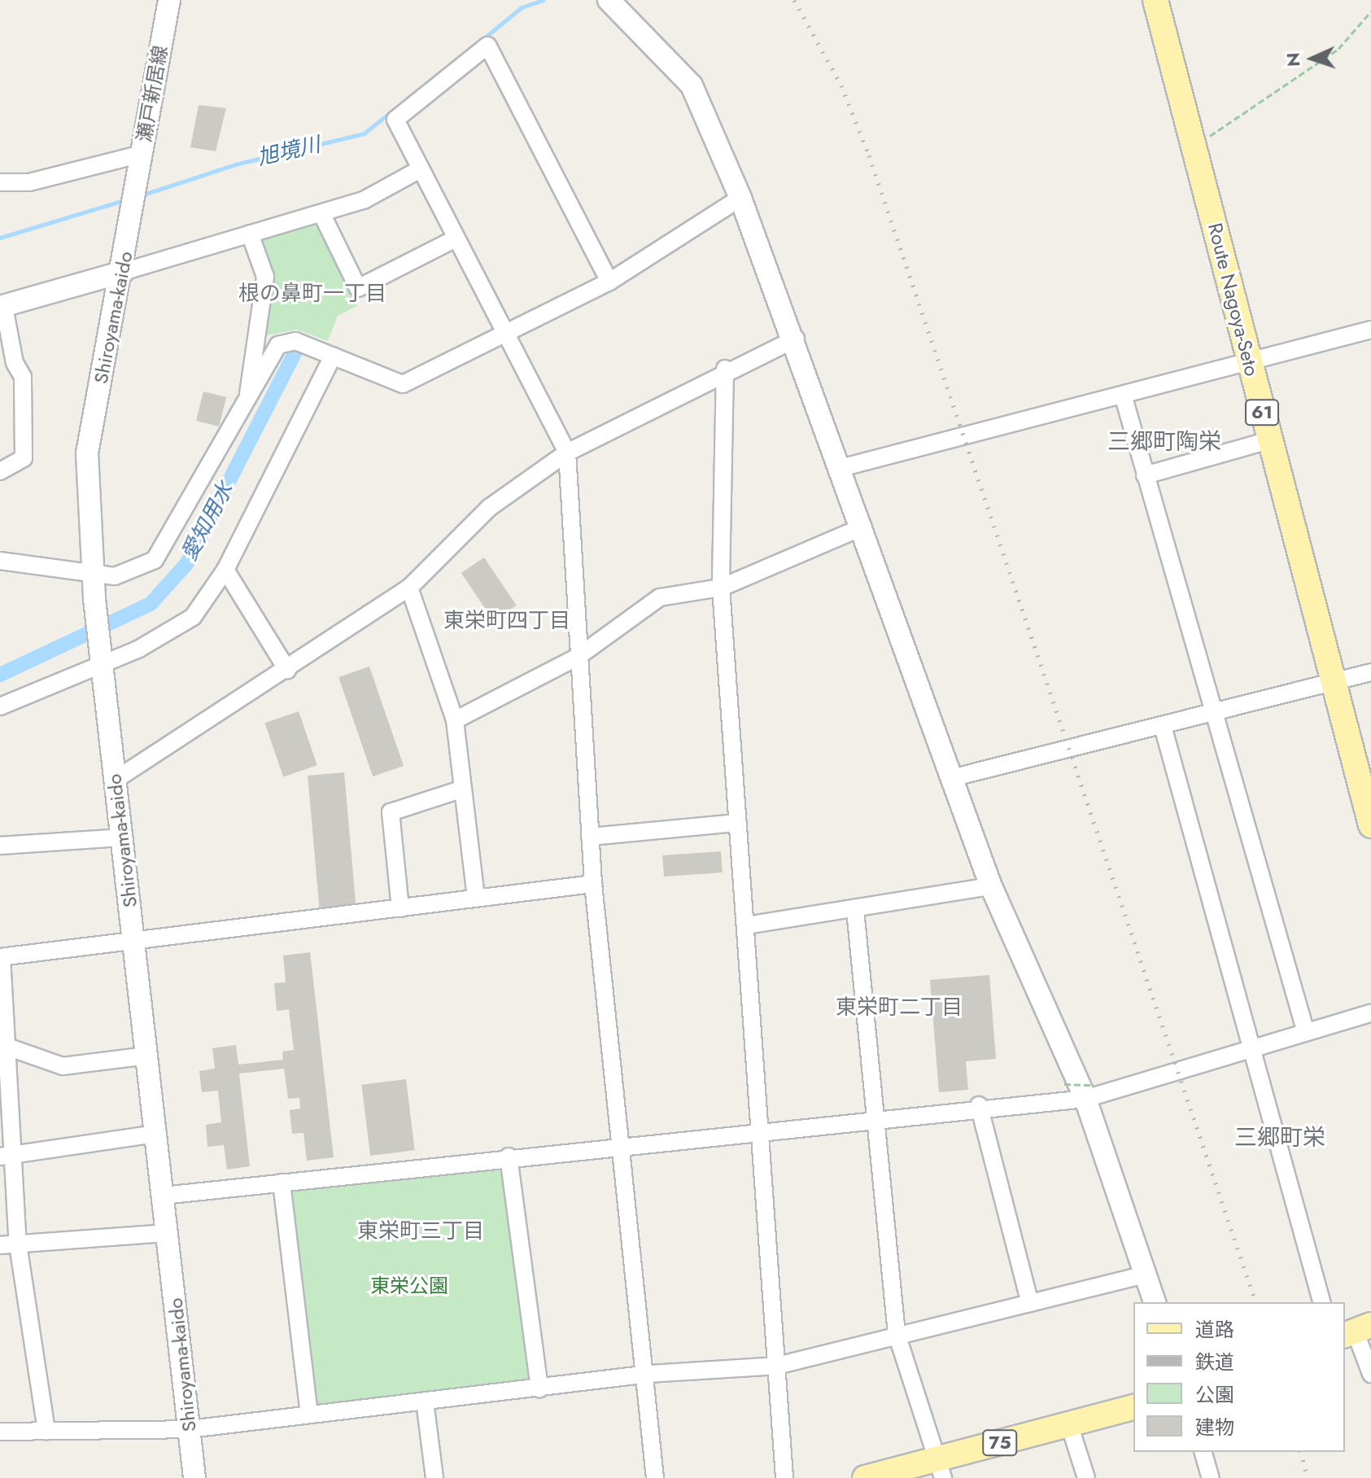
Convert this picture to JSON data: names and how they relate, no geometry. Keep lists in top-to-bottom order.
{
  "streets": {
    "main road": ["Route Nagoya-Seto", "61", "75"],
    "street": ["瀬戸新居線", "Shiroyama-kaido"]
  },
  "crossings": [
    ["瀬戸新居線", "Shiroyama-kaido"]
  ],
  "districts": [
    "根の鼻町一丁目",
    "三郷町陶栄",
    "東栄町四丁目",
    "東栄町二丁目",
    "三郷町栄",
    "東栄町三丁目"
  ],
  "water": ["旭境川", "愛知用水"],
  "parks": ["東栄公園"],
  "legend": [
    "道路",
    "鉄道",
    "公園",
    "建物"
  ],
  "north": "left"
}
